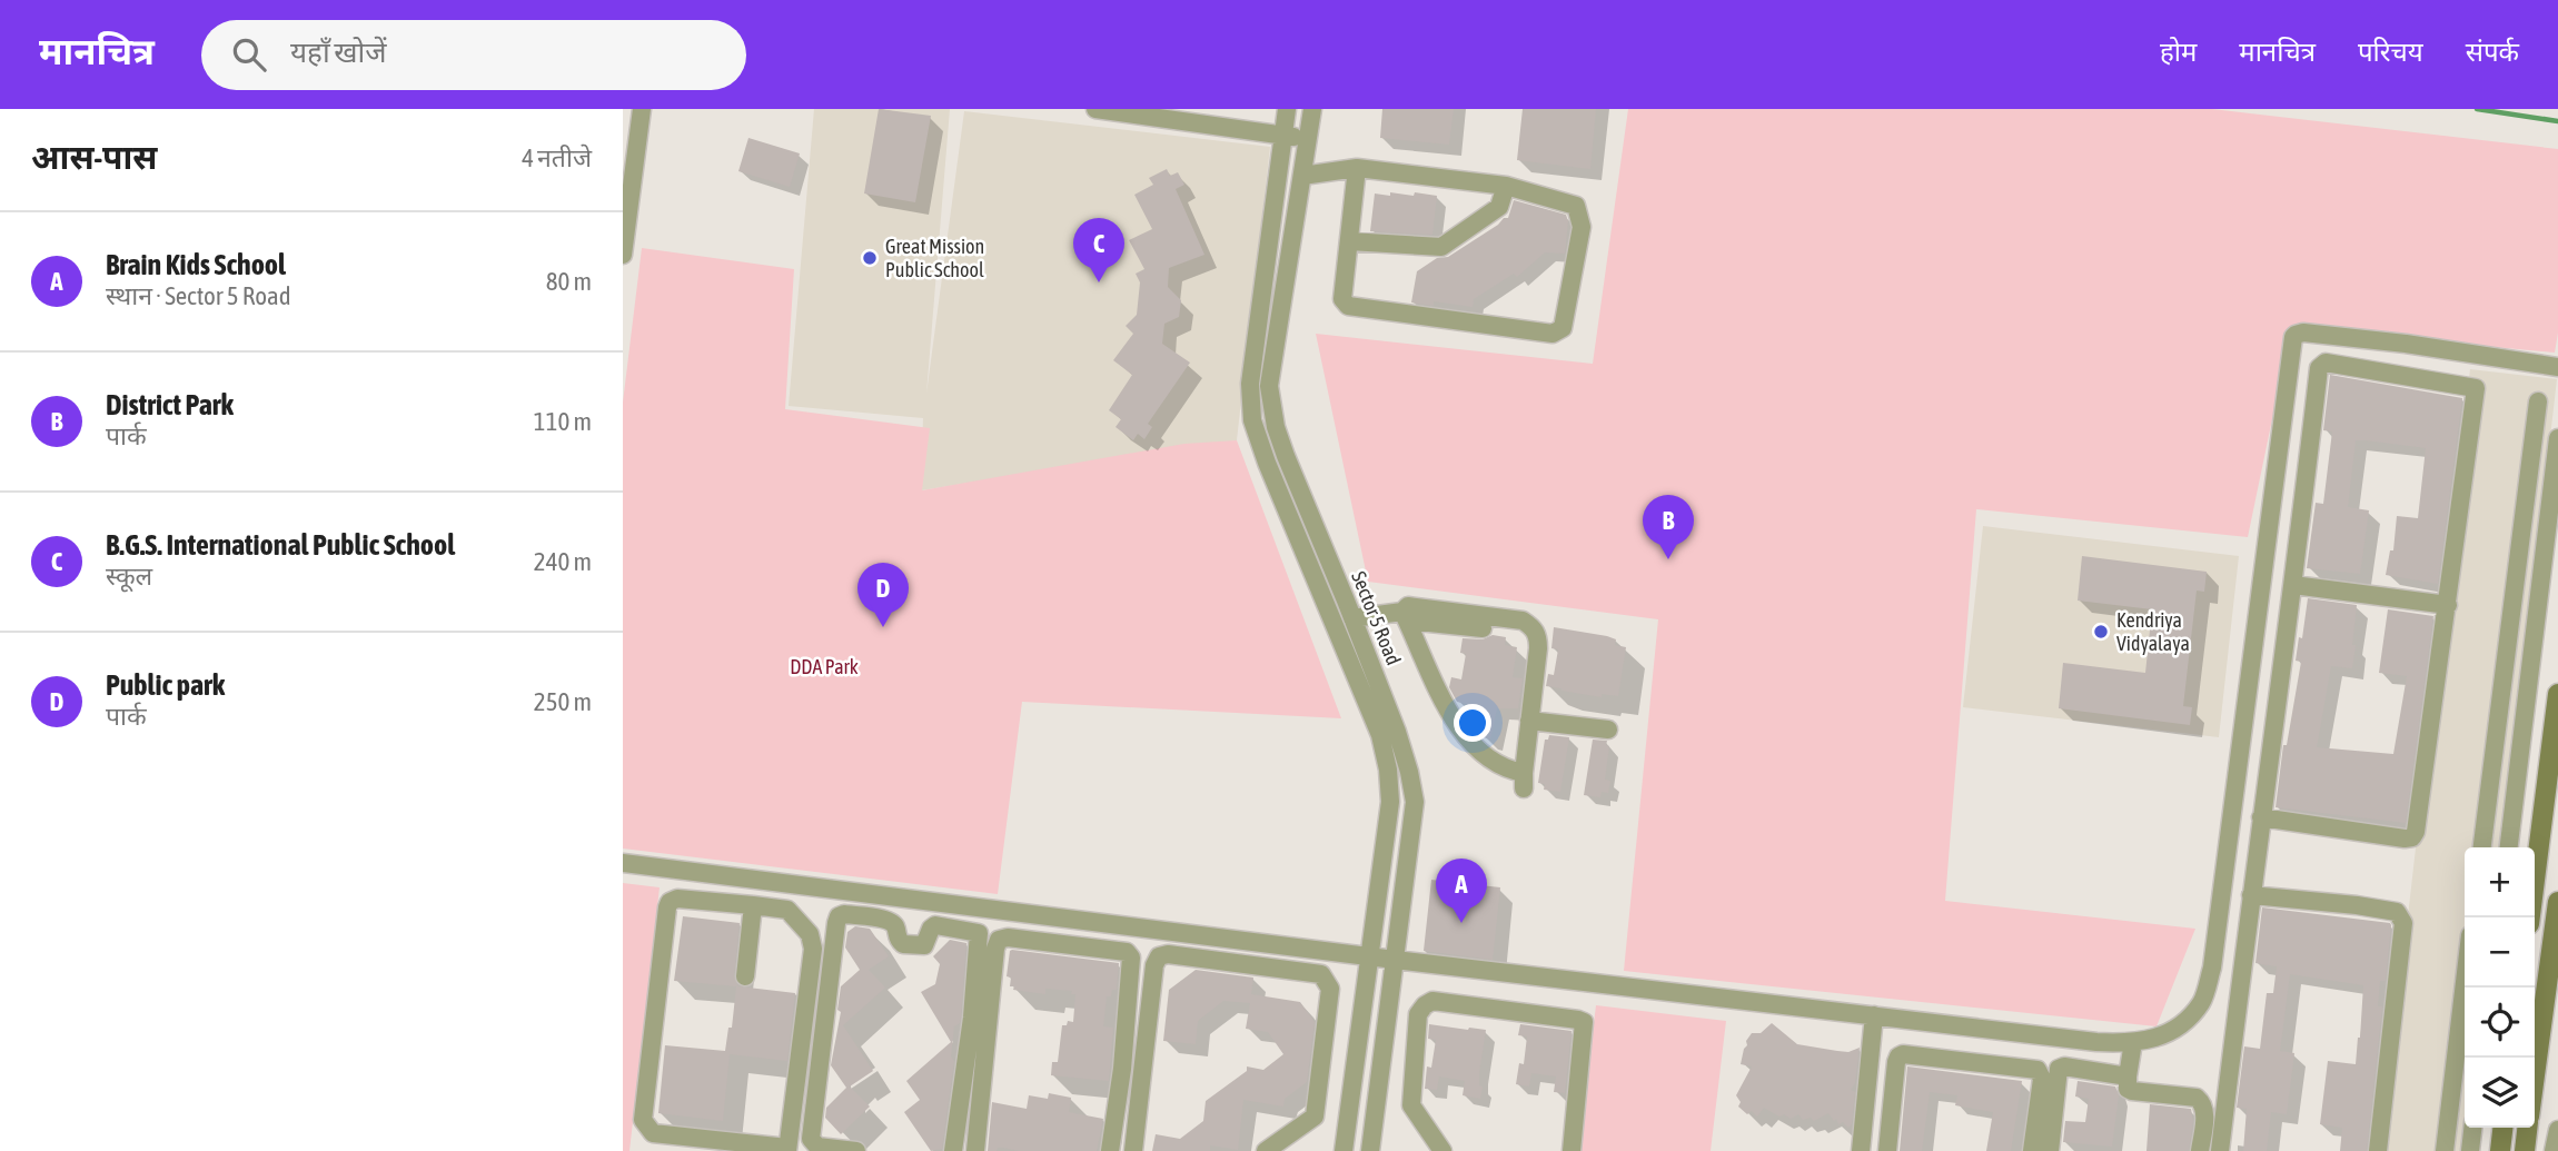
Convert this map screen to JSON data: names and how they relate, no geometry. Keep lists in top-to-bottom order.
{
  "streets": {
    "street": ["Sector 5 Road"]
  },
  "parks": ["DDA Park"],
  "places": ["Great Mission Public School", "Kendriya Vidyalaya"],
  "page": {
    "header": "मानचित्र",
    "search": "यहाँ खोजें",
    "nav": [
      "होम",
      "मानचित्र",
      "परिचय",
      "संपर्क"
    ],
    "heading": ["आस-पास", "4 नतीजे"],
    "list": [
      {
        "mark": "A",
        "name": "Brain Kids School",
        "note": "स्थान · Sector 5 Road",
        "value": "80 m"
      },
      {
        "mark": "B",
        "name": "District Park",
        "note": "पार्क",
        "value": "110 m"
      },
      {
        "mark": "C",
        "name": "B.G.S. International Public School",
        "note": "स्कूल",
        "value": "240 m"
      },
      {
        "mark": "D",
        "name": "Public park",
        "note": "पार्क",
        "value": "250 m"
      }
    ],
    "pins": [
      "C",
      "B",
      "D",
      "A"
    ],
    "map_buttons": ["+", "−"]
  }
}
